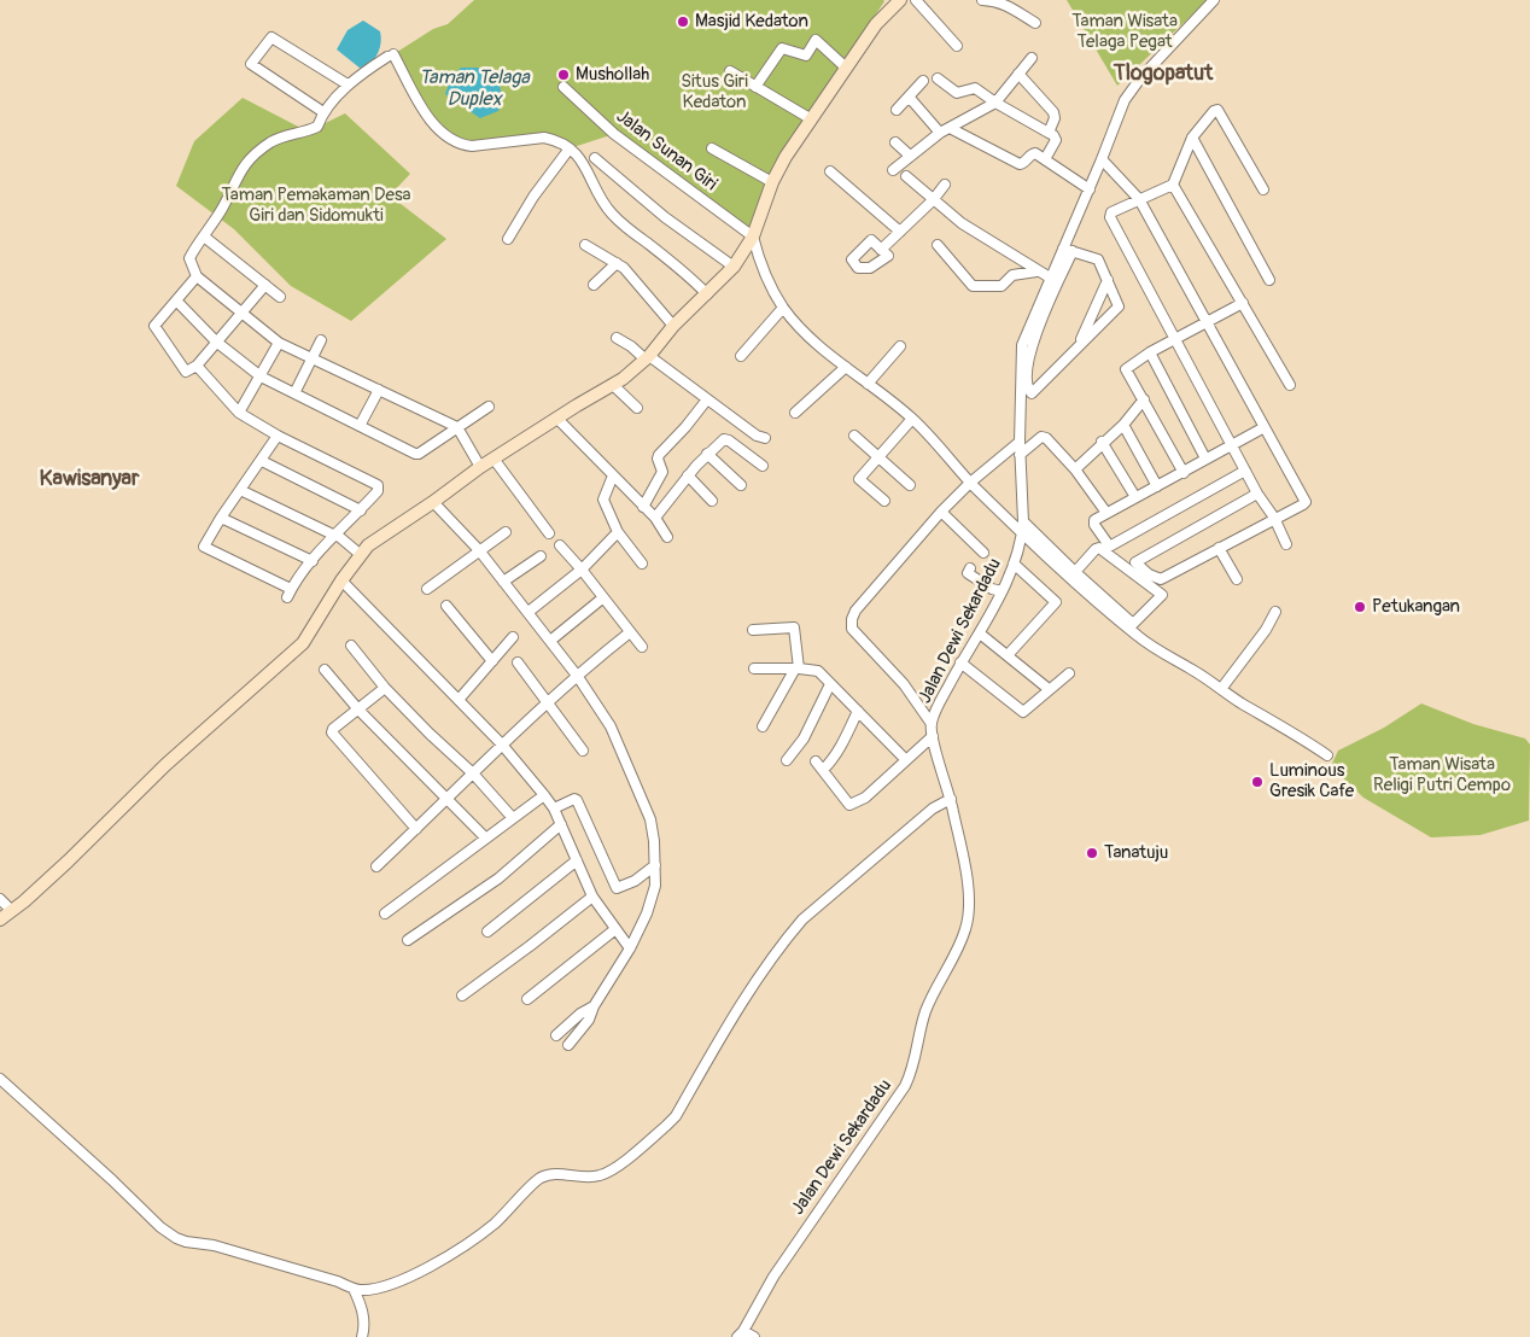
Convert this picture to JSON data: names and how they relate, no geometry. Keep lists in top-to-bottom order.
{
  "streets": {
    "street": ["Jalan Sunan Giri", "Jalan Dewi Sekardadu"]
  },
  "districts": ["Tlogopatut", "Kawisanyar"],
  "water": ["Taman Telaga Duplex"],
  "parks": [
    "Taman Wisata Telaga Pegat",
    "Situs Giri Kedaton",
    "Taman Pemakaman Desa Giri dan Sidomukti",
    "Taman Wisata Religi Putri Cempo"
  ],
  "places": [
    "Masjid Kedaton",
    "Mushollah",
    "Petukangan",
    "Luminous Gresik Cafe",
    "Tanatuju"
  ]
}
